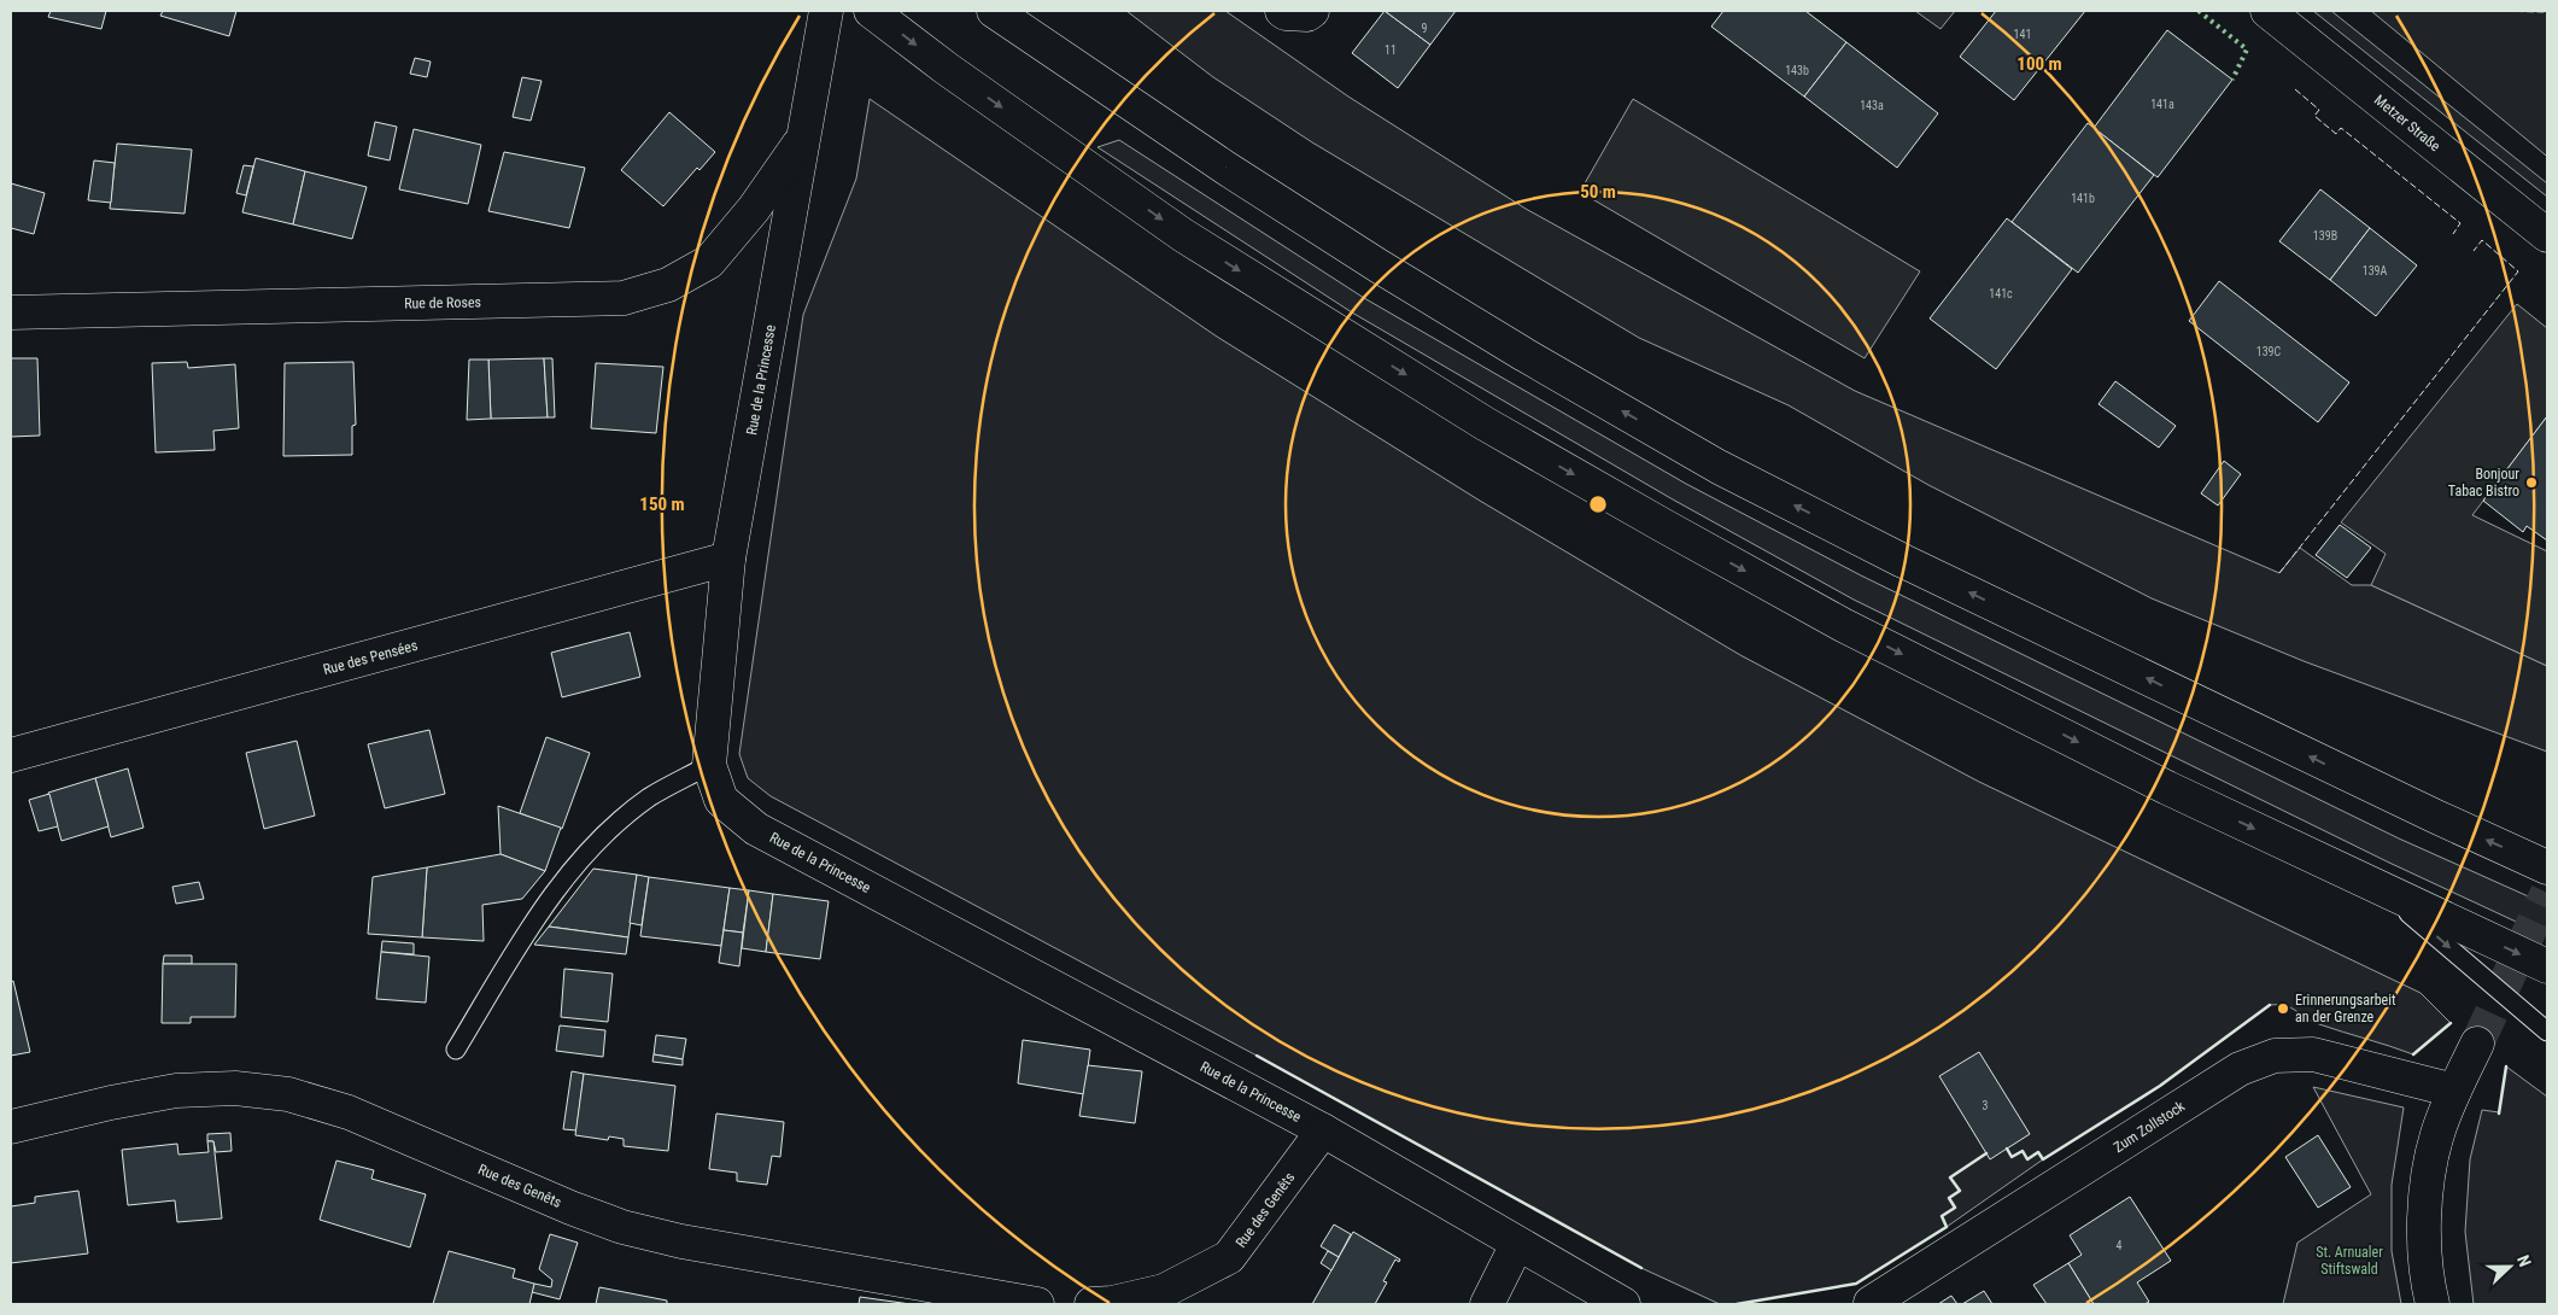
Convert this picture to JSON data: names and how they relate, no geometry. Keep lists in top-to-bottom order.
{
  "streets": {
    "main road": [
      "Metzer Straße",
      "Rue de Roses",
      "Rue de la Princesse",
      "Rue des Pensées",
      "Zum Zollstock",
      "Rue des Genêts"
    ]
  },
  "crossings": [
    ["Rue de Roses", "Rue de la Princesse"],
    ["Rue de la Princesse", "Rue des Pensées"],
    ["Rue de la Princesse", "Rue des Genêts"]
  ],
  "parks": ["St. Arnualer Stiftswald"],
  "places": ["Bonjour Tabac Bistro", "Erinnerungsarbeit an der Grenze"],
  "house_numbers": [
    "9",
    "141",
    "11",
    "143b",
    "141a",
    "143a",
    "141b",
    "139B",
    "139A",
    "141c",
    "139C",
    "3",
    "4"
  ],
  "north": "right",
  "rings": ["100 m", "50 m", "150 m"]
}
